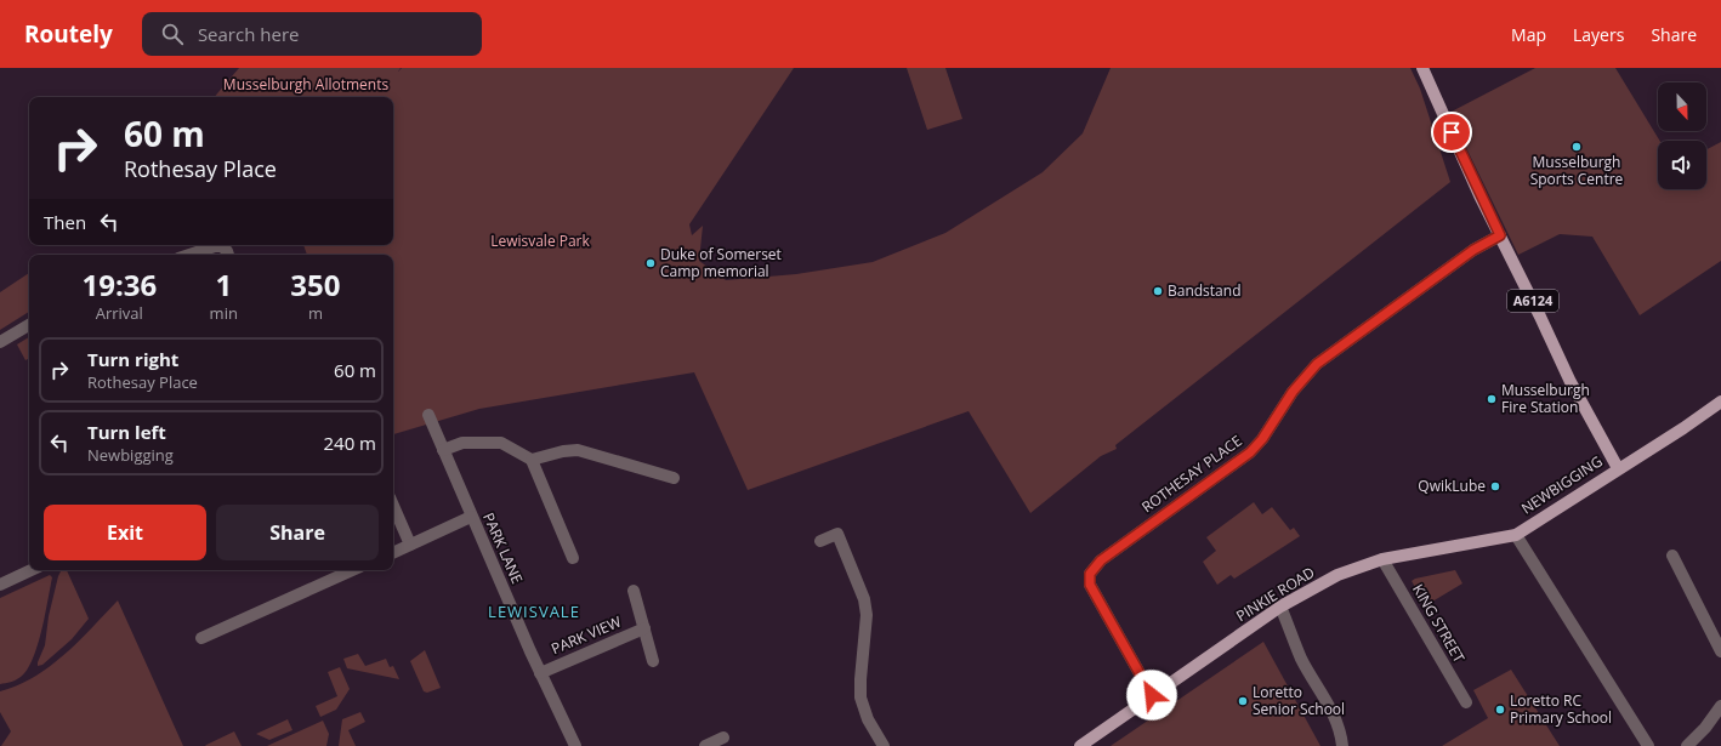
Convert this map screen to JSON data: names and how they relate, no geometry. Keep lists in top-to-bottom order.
{
  "streets": {
    "main road": ["A6124", "NEWBIGGING", "PINKIE ROAD"],
    "street": [
      "ROTHESAY PLACE",
      "PARK LANE",
      "KING STREET",
      "PARK VIEW"
    ]
  },
  "crossings": [
    ["ROTHESAY PLACE", "NEWBIGGING"],
    ["ROTHESAY PLACE", "PINKIE ROAD"],
    ["NEWBIGGING", "PINKIE ROAD"],
    ["PARK LANE", "PARK VIEW"],
    ["PINKIE ROAD", "KING STREET"]
  ],
  "districts": ["LEWISVALE"],
  "parks": ["Musselburgh Allotments", "Lewisvale Park"],
  "places": [
    "Musselburgh Sports Centre",
    "Duke of Somerset Camp memorial",
    "Bandstand",
    "Musselburgh Fire Station",
    "QwikLube",
    "Loretto Senior School",
    "Loretto RC Primary School"
  ],
  "north": "bottom",
  "page": {
    "header": "Routely",
    "search": "Search here",
    "nav": ["Map", "Layers", "Share"],
    "turn": ["60 m", "Rothesay Place"],
    "then": "Then",
    "eta": [
      "19:36",
      "Arrival",
      "1",
      "min",
      "350",
      "m"
    ],
    "list": [
      {
        "name": "Turn right",
        "note": "Rothesay Place",
        "value": "60 m"
      },
      {
        "name": "Turn left",
        "note": "Newbigging",
        "value": "240 m"
      }
    ],
    "buttons": ["Exit", "Share"]
  }
}
